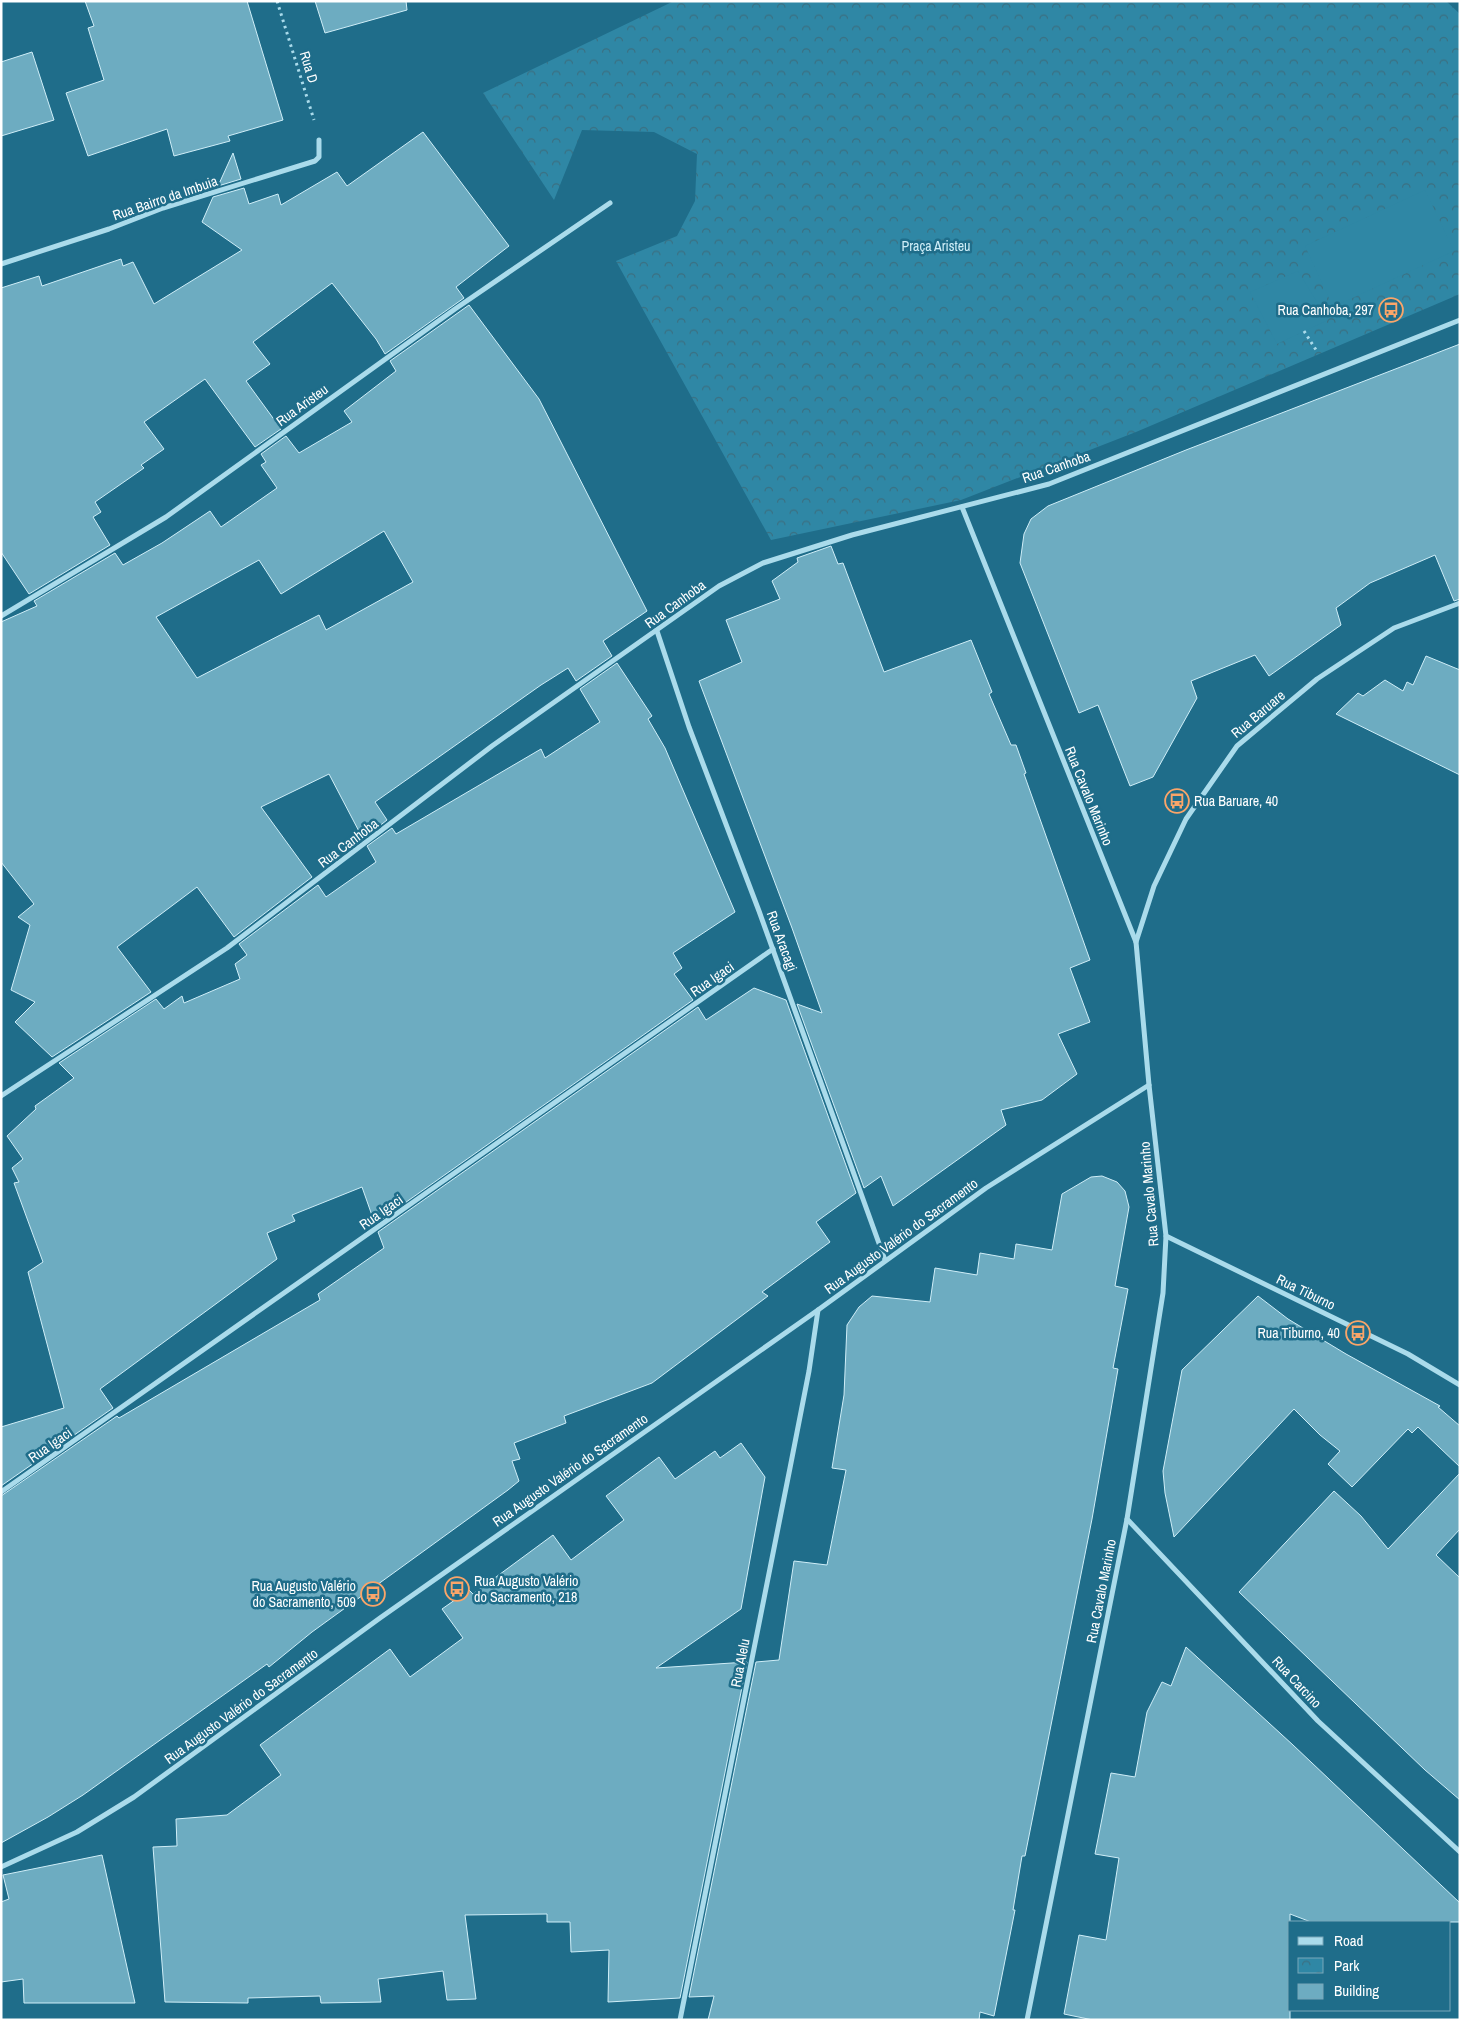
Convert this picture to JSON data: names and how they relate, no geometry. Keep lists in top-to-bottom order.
{
  "streets": {
    "street": [
      "Rua Bairro da Imbuia",
      "Rua Aristeu",
      "Rua Canhoba",
      "Rua Baruare",
      "Rua Cavalo Marinho",
      "Rua Aracagi",
      "Rua Igaci",
      "Rua Augusto Valério do Sacramento",
      "Rua Tiburno",
      "Rua Alelu",
      "Rua Carcino"
    ],
    "path": ["Rua D"]
  },
  "crossings": [
    ["Rua D", "Rua Bairro da Imbuia"],
    ["Rua Canhoba", "Rua Cavalo Marinho"],
    ["Rua Canhoba", "Rua Aracagi"],
    ["Rua Baruare", "Rua Cavalo Marinho"],
    ["Rua Cavalo Marinho", "Rua Augusto Valério do Sacramento"],
    ["Rua Cavalo Marinho", "Rua Tiburno"],
    ["Rua Cavalo Marinho", "Rua Carcino"],
    ["Rua Aracagi", "Rua Igaci"],
    ["Rua Aracagi", "Rua Augusto Valério do Sacramento"],
    ["Rua Augusto Valério do Sacramento", "Rua Alelu"]
  ],
  "parks": ["Praça Aristeu"],
  "places": {
    "bus stop": [
      "Rua Canhoba, 297",
      "Rua Baruare, 40",
      "Rua Tiburno, 40",
      "Rua Augusto Valério do Sacramento, 218",
      "Rua Augusto Valério do Sacramento, 509"
    ]
  },
  "legend": ["Road", "Park", "Building"]
}
